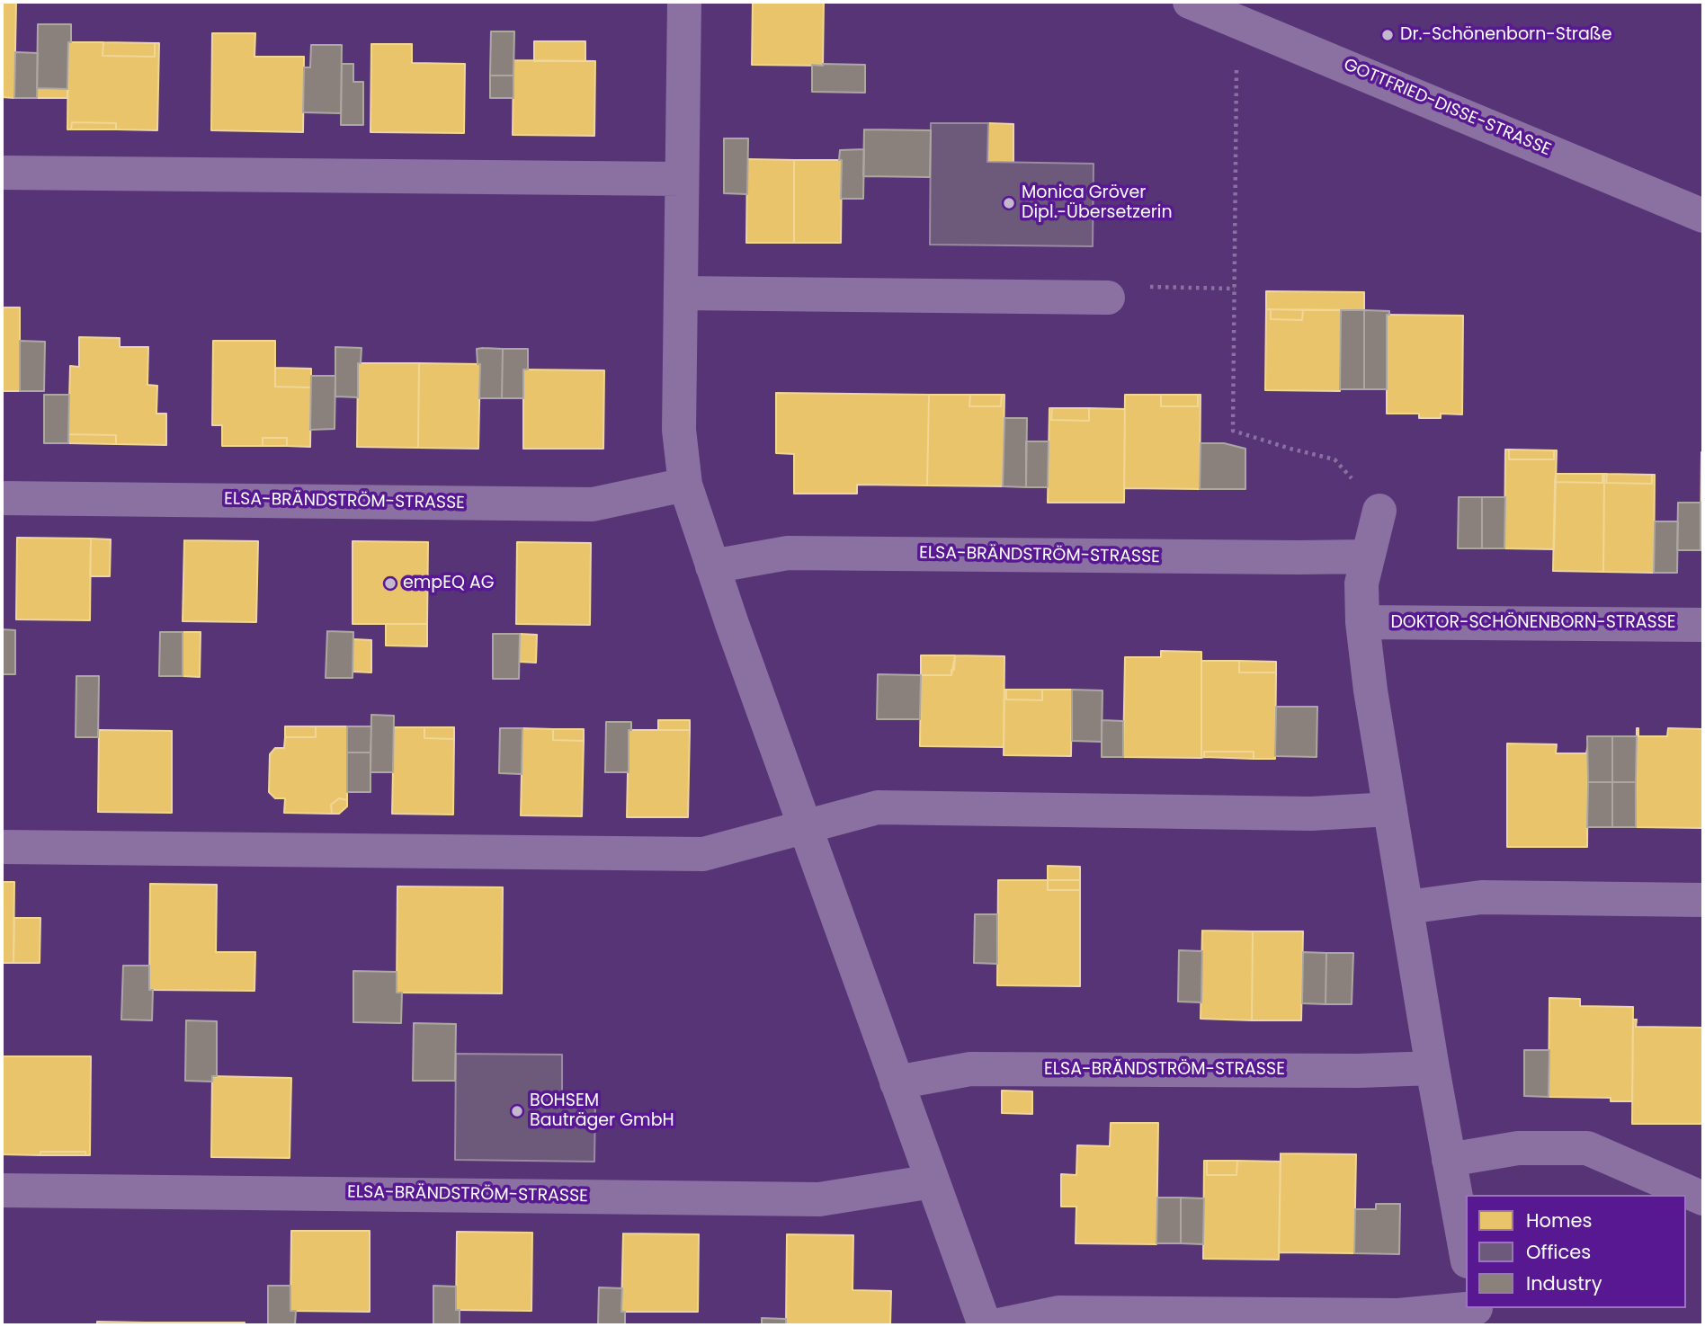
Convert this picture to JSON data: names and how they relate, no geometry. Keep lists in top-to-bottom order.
{
  "streets": {
    "street": ["GOTTFRIED-DISSE-STRASSE", "ELSA-BRÄNDSTRÖM-STRASSE", "DOKTOR-SCHÖNENBORN-STRASSE"]
  },
  "places": [
    "Dr.-Schönenborn-Straße",
    "Monica Gröver Dipl.-Übersetzerin",
    "empEQ AG",
    "BOHSEM Bauträger GmbH"
  ],
  "legend": ["Homes", "Offices", "Industry"]
}
